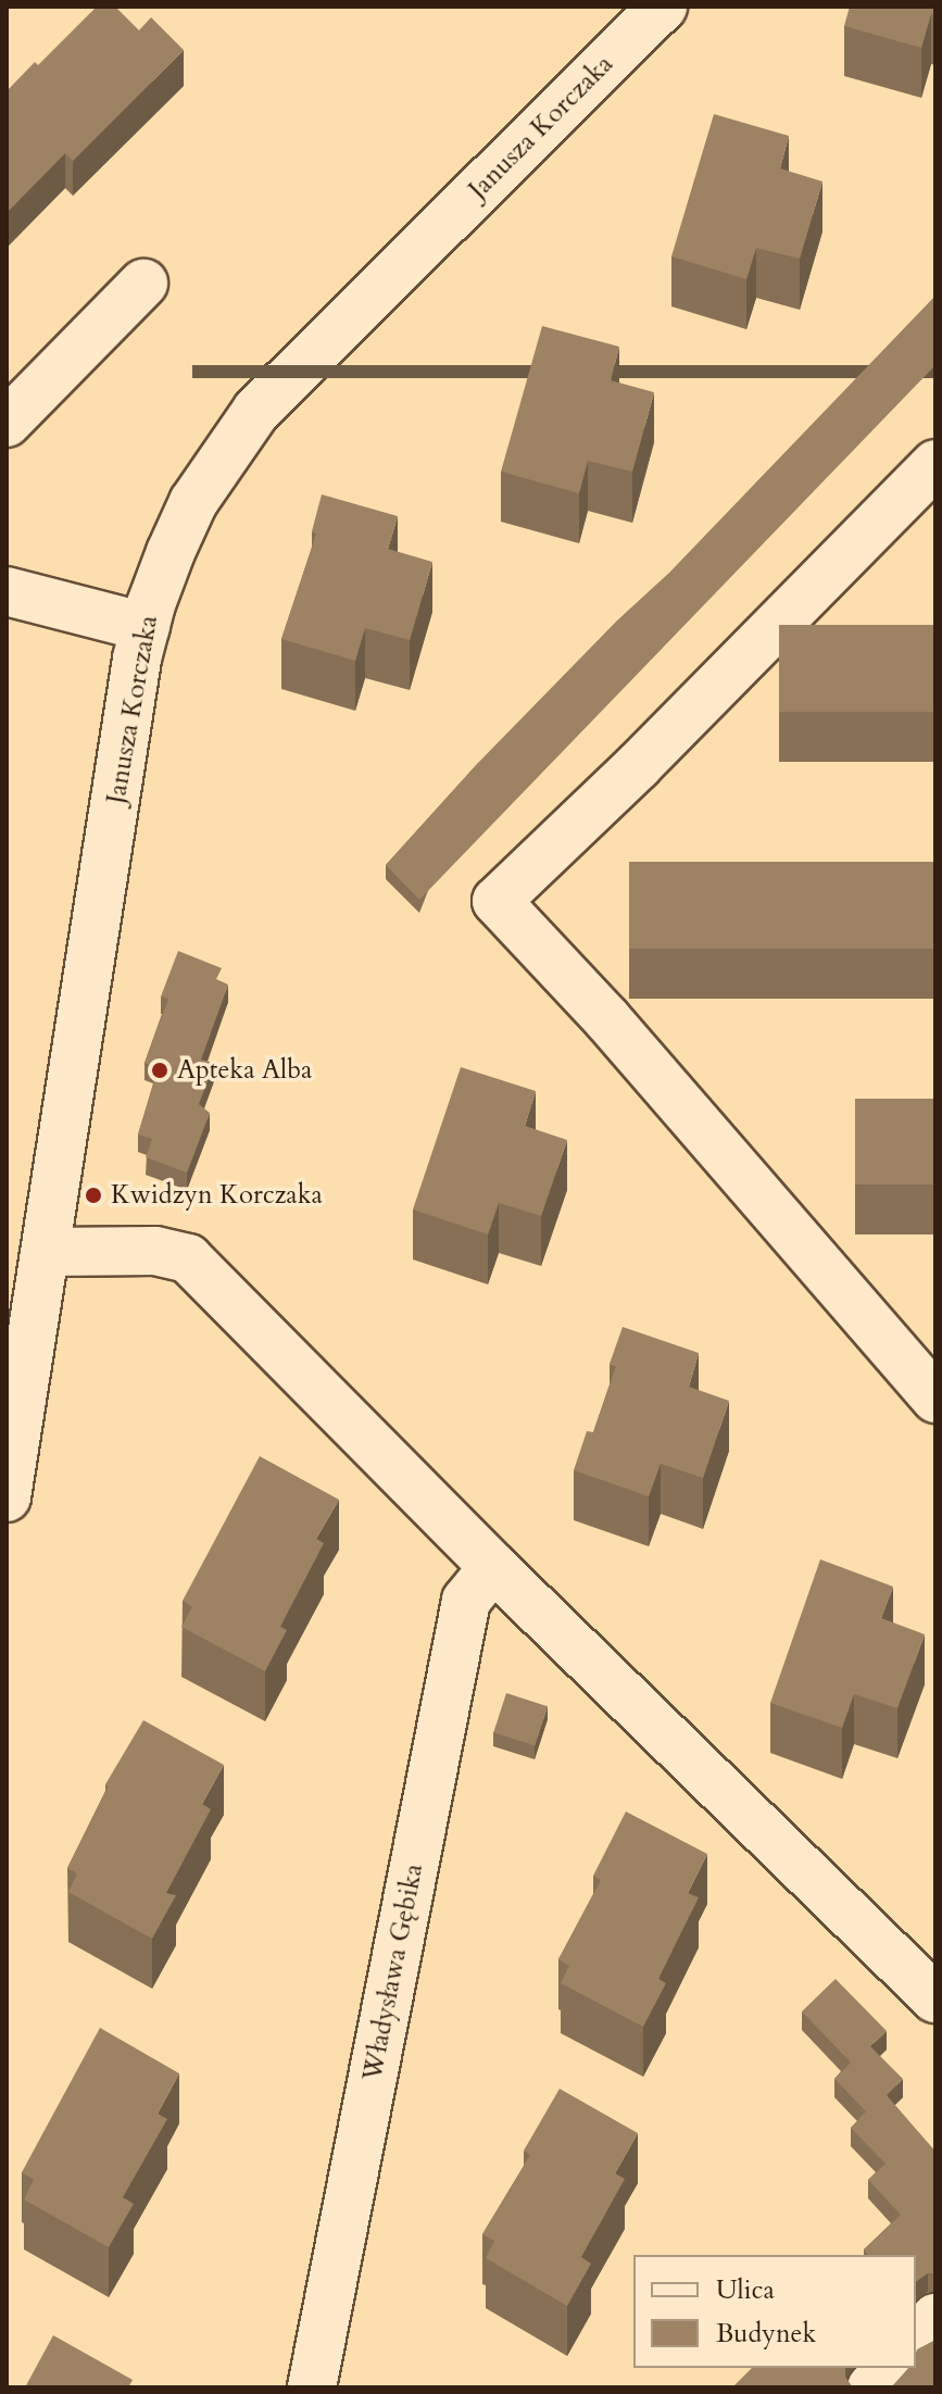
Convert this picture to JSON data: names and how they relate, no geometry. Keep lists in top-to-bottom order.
{
  "streets": {
    "street": ["Janusza Korczaka", "Władysława Gębika"]
  },
  "places": ["Apteka Alba", "Kwidzyn Korczaka"],
  "legend": ["Ulica", "Budynek"]
}
